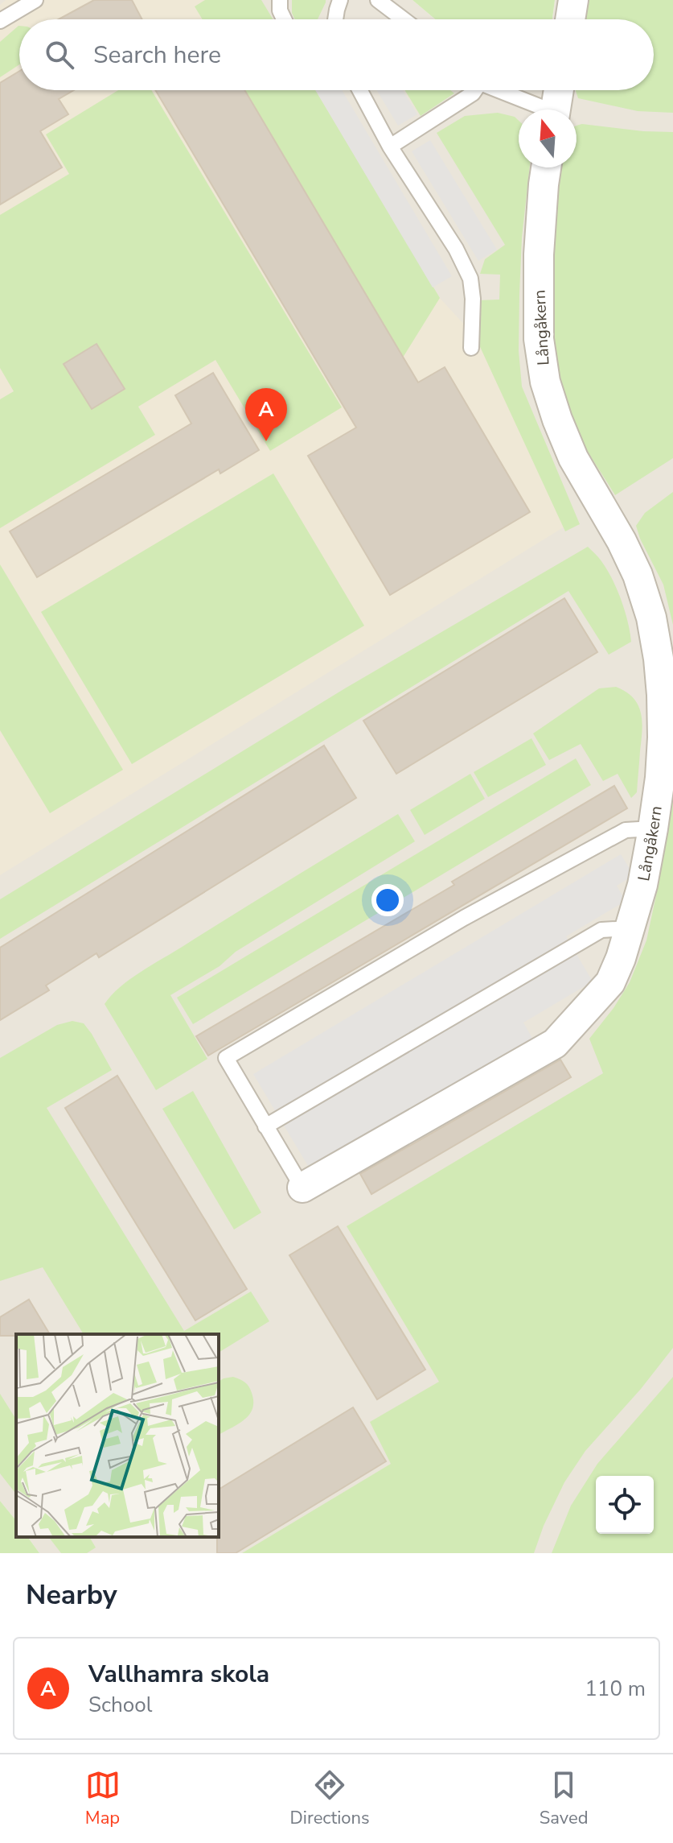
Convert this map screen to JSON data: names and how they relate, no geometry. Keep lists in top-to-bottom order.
{
  "streets": {
    "street": ["Långåkern"]
  },
  "north": "top",
  "page": {
    "search": "Search here",
    "pins": "A",
    "heading": "Nearby",
    "list": [
      {
        "mark": "A",
        "name": "Vallhamra skola",
        "note": "School",
        "value": "110 m"
      }
    ],
    "nav": ["Map", "Directions", "Saved"]
  }
}
